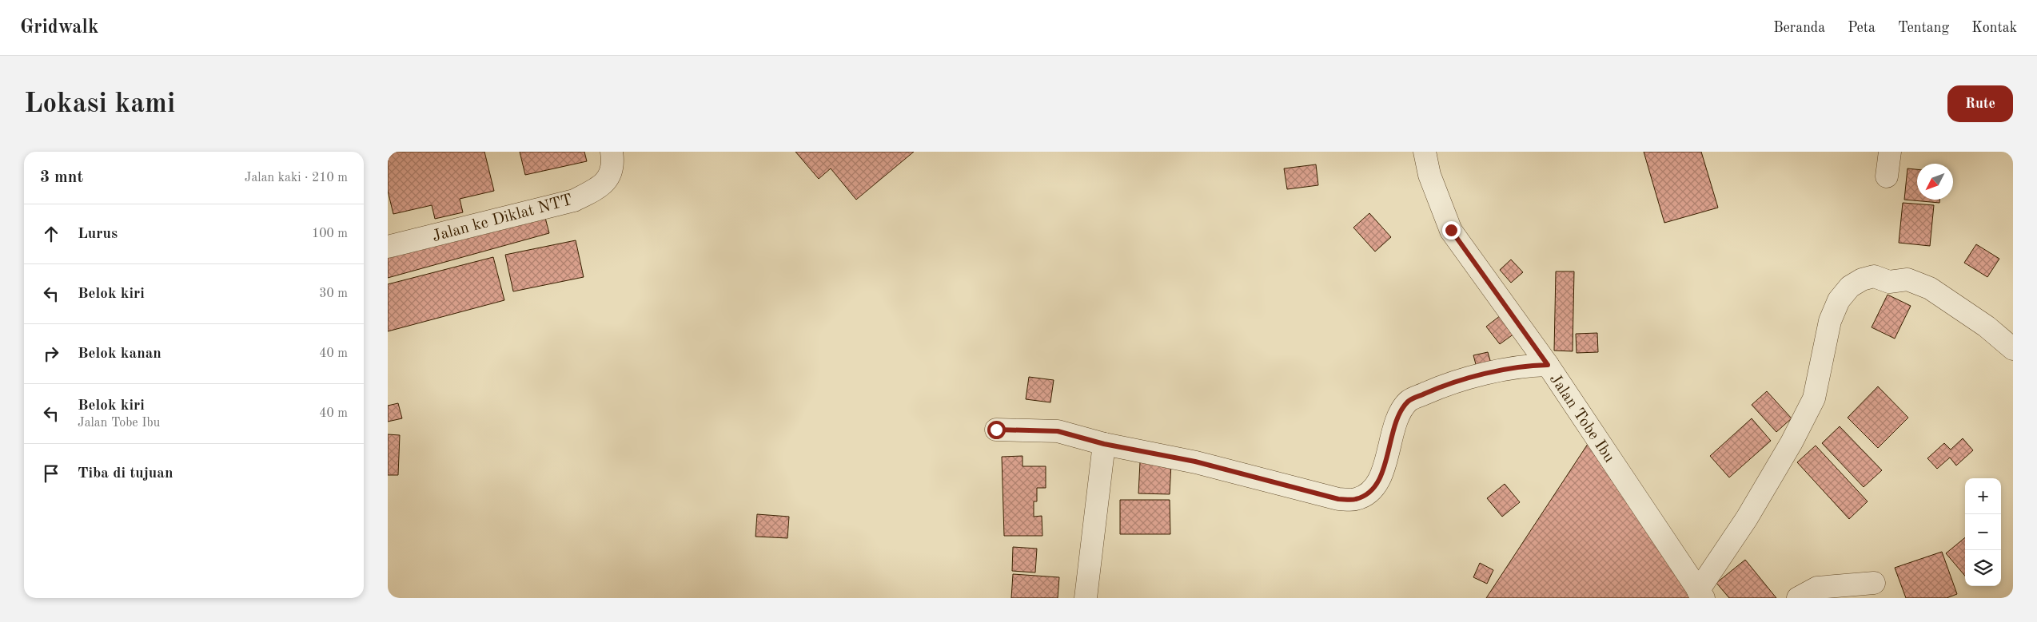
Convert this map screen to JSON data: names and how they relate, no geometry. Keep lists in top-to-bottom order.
{
  "streets": {
    "street": ["Jalan ke Diklat NTT", "Jalan Tobe Ibu"]
  },
  "north": "bottom left",
  "page": {
    "header": "Gridwalk",
    "nav": [
      "Beranda",
      "Peta",
      "Tentang",
      "Kontak"
    ],
    "buttons": "Rute",
    "title": "Lokasi kami",
    "heading": ["3 mnt", "Jalan kaki · 210 m"],
    "list": [
      ["Lurus", "100 m"],
      ["Belok kiri", "30 m"],
      ["Belok kanan", "40 m"],
      ["Belok kiri", "Jalan Tobe Ibu", "40 m"],
      "Tiba di tujuan"
    ],
    "map_buttons": ["+", "−"]
  }
}
